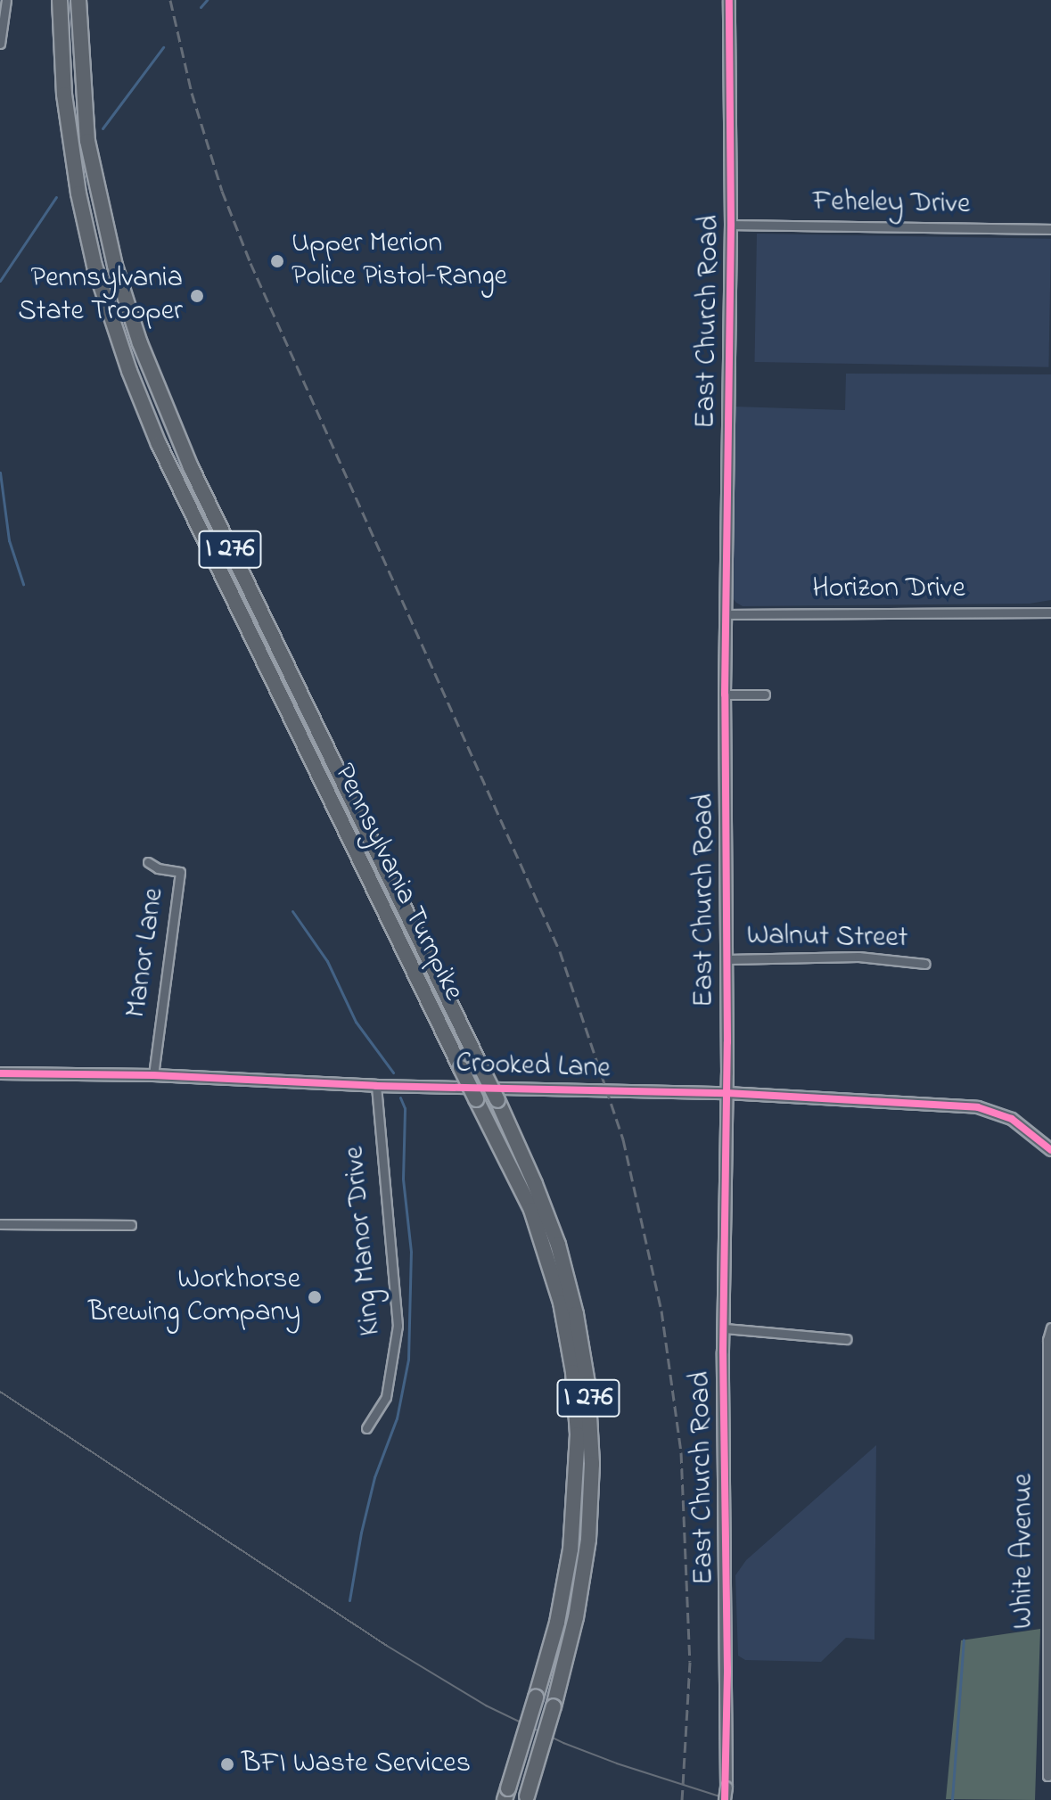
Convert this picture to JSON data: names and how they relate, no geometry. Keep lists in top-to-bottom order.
{
  "streets": {
    "highway": ["I 276", "Pennsylvania Turnpike"],
    "street": [
      "Feheley Drive",
      "East Church Road",
      "Horizon Drive",
      "Walnut Street",
      "Manor Lane",
      "Crooked Lane",
      "King Manor Drive",
      "White Avenue"
    ]
  },
  "crossings": [
    ["Feheley Drive", "East Church Road"],
    ["East Church Road", "Horizon Drive"],
    ["East Church Road", "Walnut Street"],
    ["East Church Road", "Crooked Lane"],
    ["Manor Lane", "Crooked Lane"],
    ["Crooked Lane", "King Manor Drive"]
  ],
  "places": [
    "Upper Merion Police Pistol-Range",
    "Pennsylvania State Trooper",
    "Workhorse Brewing Company",
    "BFI Waste Services"
  ]
}
